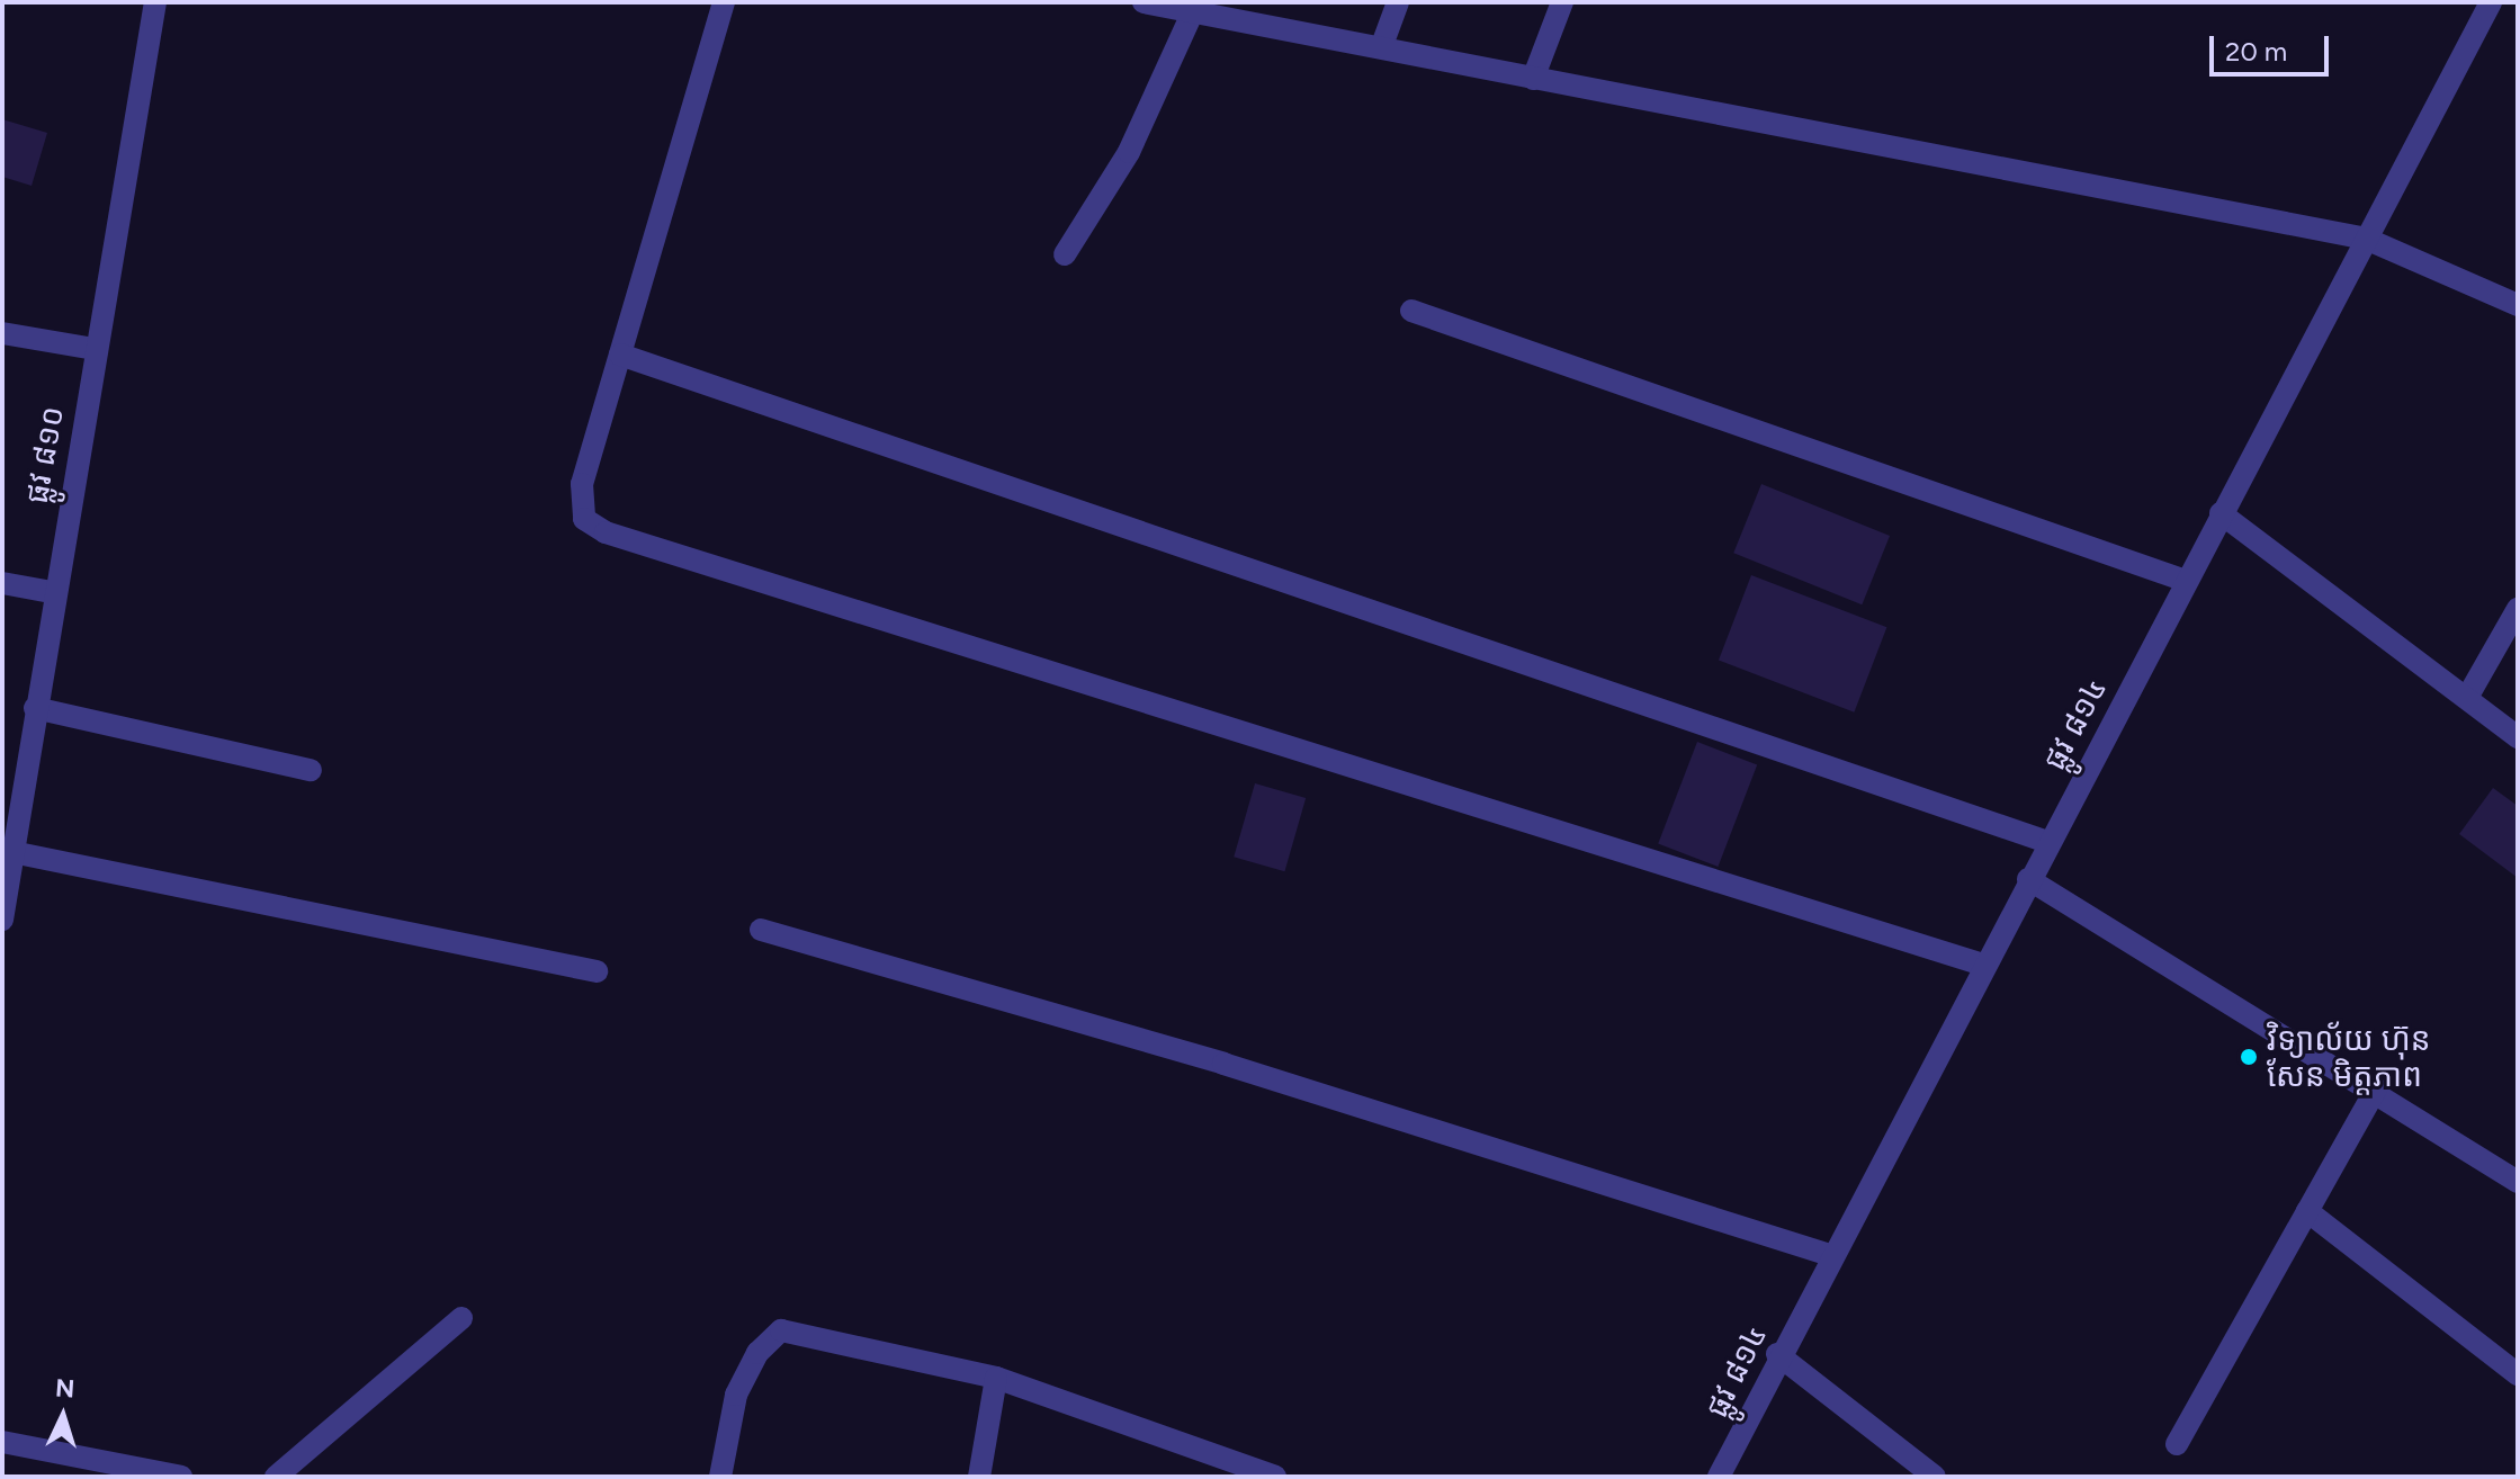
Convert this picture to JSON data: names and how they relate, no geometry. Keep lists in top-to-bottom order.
{
  "streets": {
    "street": ["ផ្លូវ ៨១០", "ផ្លូវ ៨១៤"]
  },
  "places": ["វិទ្យាល័យ ហ៊ុន សែន មិត្តភាព"],
  "scale_bar": "20 m",
  "north": "top"
}
